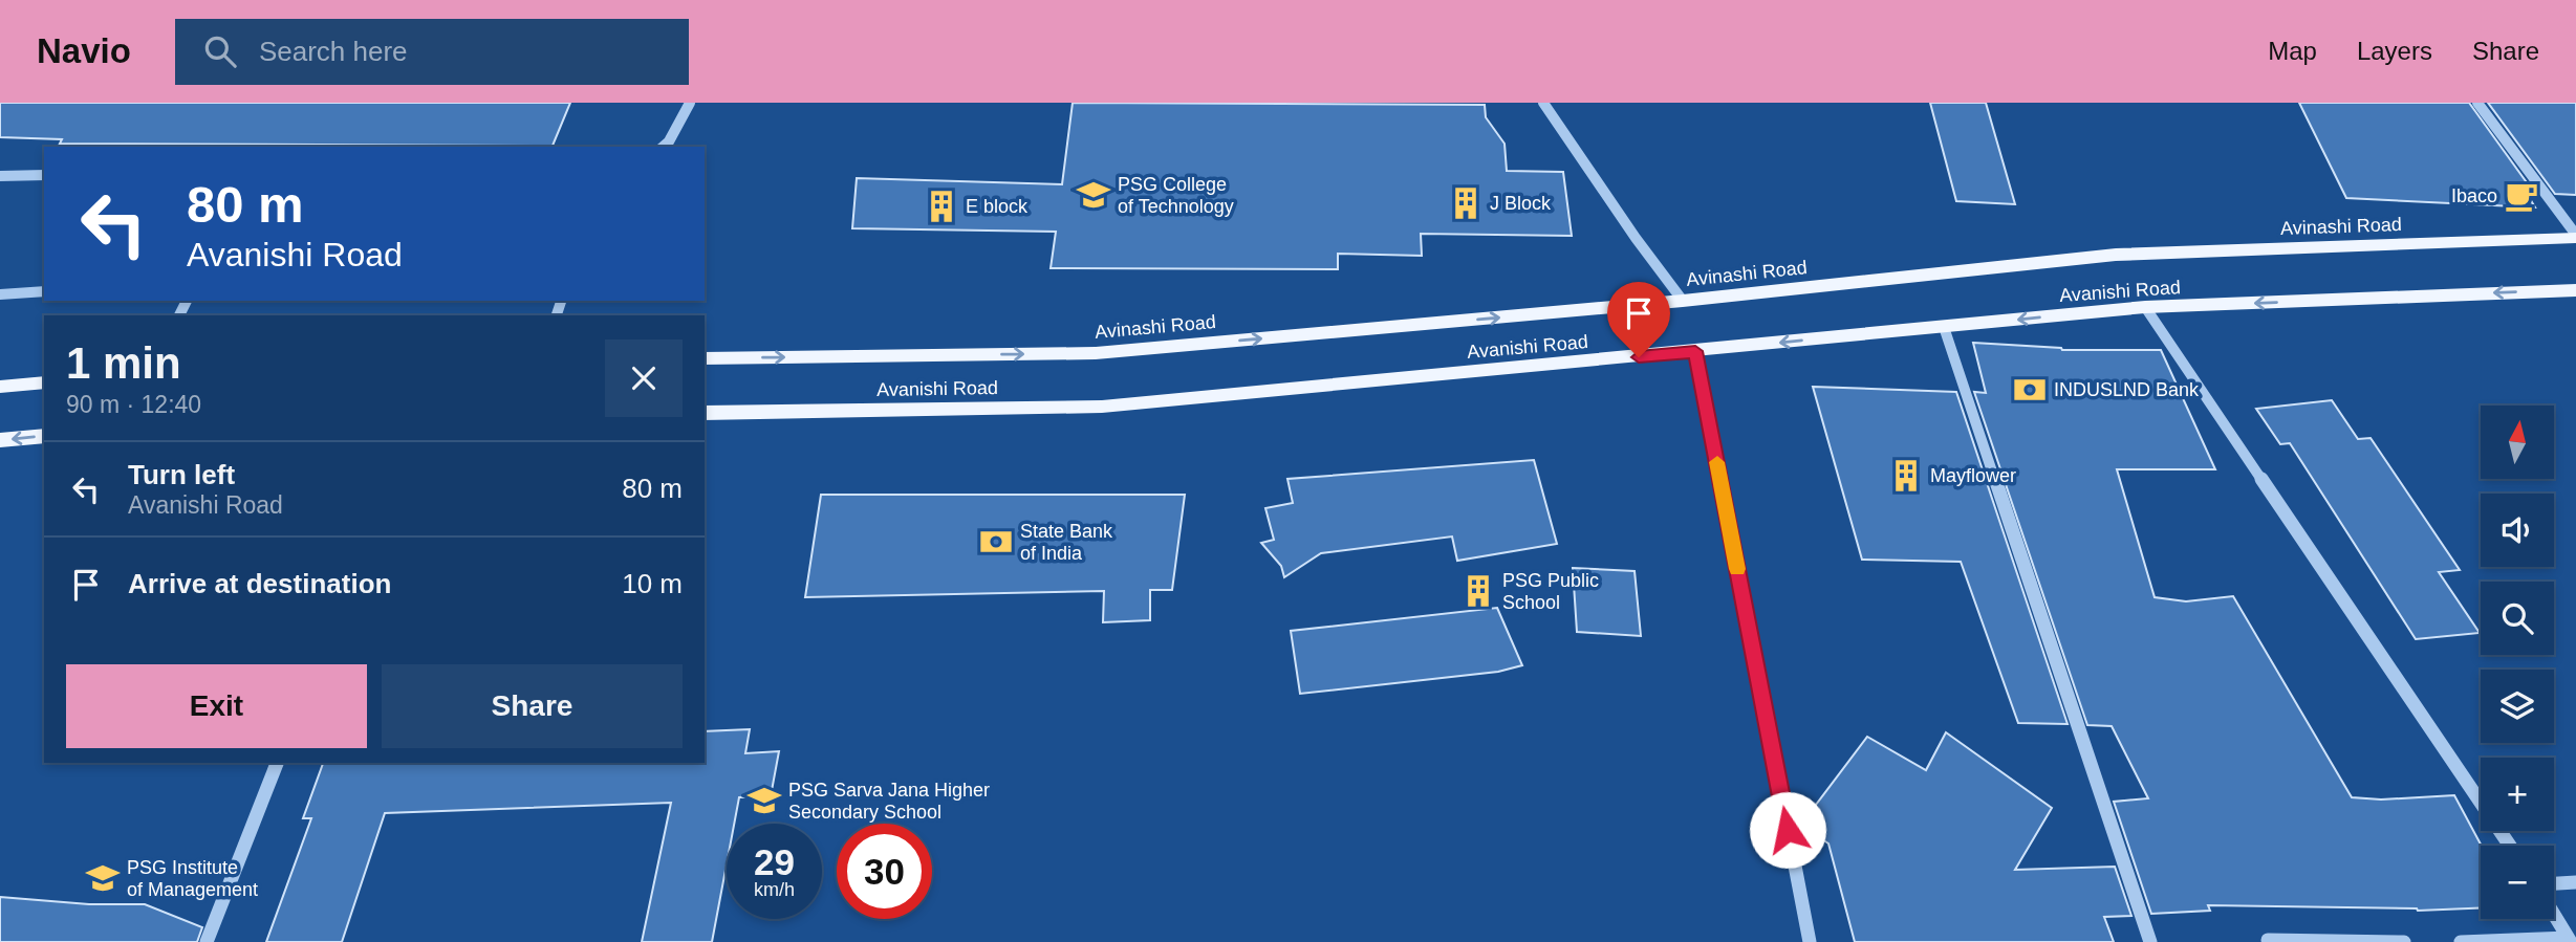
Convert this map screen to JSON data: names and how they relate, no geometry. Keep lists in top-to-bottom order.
{
  "streets": {
    "main road": ["Avinashi Road", "Avanishi Road"]
  },
  "one_way": ["Avinashi Road", "Avanishi Road"],
  "places": {
    "school or university": ["PSG College of Technology", "PSG Sarva Jana Higher Secondary School", "PSG Institute of Management"],
    "cafe": ["Ibaco"],
    "building": [
      "J Block",
      "E block",
      "Mayflower",
      "PSG Public School"
    ],
    "bank": ["INDUSLND Bank", "State Bank of India"]
  },
  "north": "top",
  "page": {
    "header": "Navio",
    "search": "Search here",
    "nav": ["Map", "Layers", "Share"],
    "turn": ["80 m", "Avanishi Road"],
    "heading": ["1 min", "90 m · 12:40"],
    "map_buttons": ["+", "−"],
    "list": [
      {
        "name": "Turn left",
        "note": "Avanishi Road",
        "value": "80 m"
      },
      {
        "name": "Arrive at destination",
        "value": "10 m"
      }
    ],
    "buttons": ["Exit", "Share"],
    "speed": "29 km/h",
    "limit": "30"
  }
}
